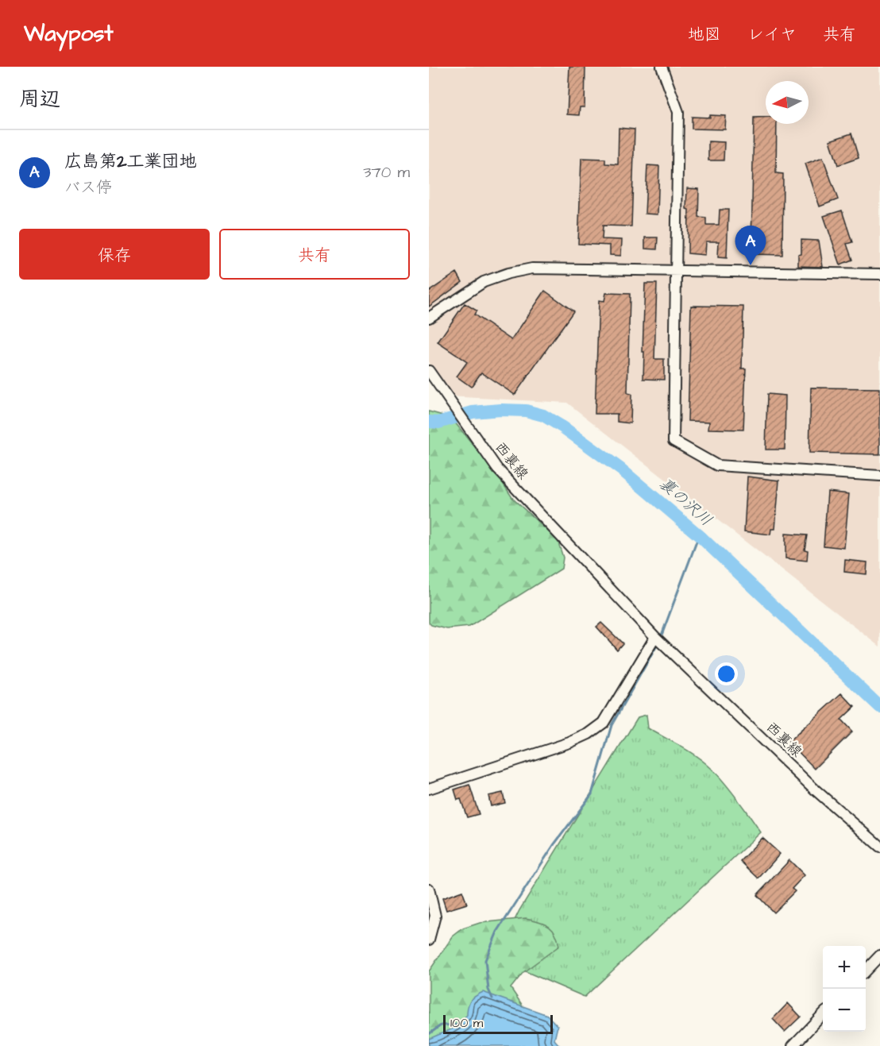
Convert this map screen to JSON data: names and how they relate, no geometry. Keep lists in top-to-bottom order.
{
  "streets": {
    "street": ["西裏線"]
  },
  "water": ["裏の沢川"],
  "scale_bar": "100 m",
  "north": "left",
  "page": {
    "header": "Waypost",
    "nav": ["地図", "レイヤ", "共有"],
    "heading": "周辺",
    "list": [
      {
        "mark": "A",
        "name": "広島第2工業団地",
        "note": "バス停",
        "value": "370 m"
      }
    ],
    "buttons": ["保存", "共有"],
    "pins": "A",
    "map_buttons": ["+", "−"],
    "scale": "100 m"
  }
}
